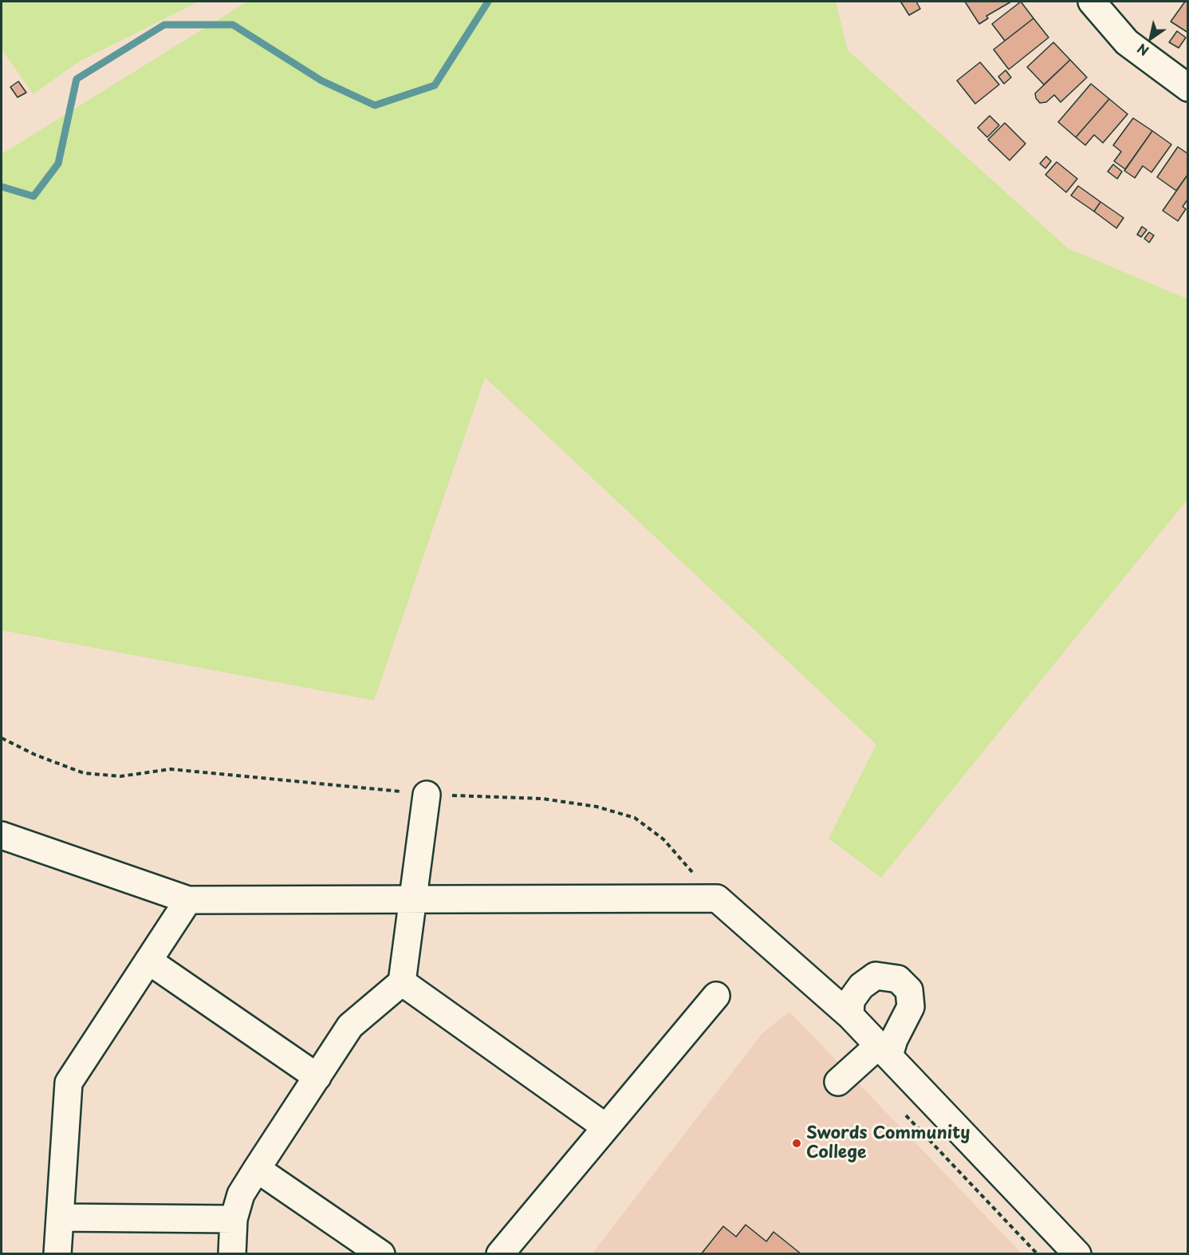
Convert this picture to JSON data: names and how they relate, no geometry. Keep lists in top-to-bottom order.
{
  "places": ["Swords Community College"],
  "north": "bottom left"
}
